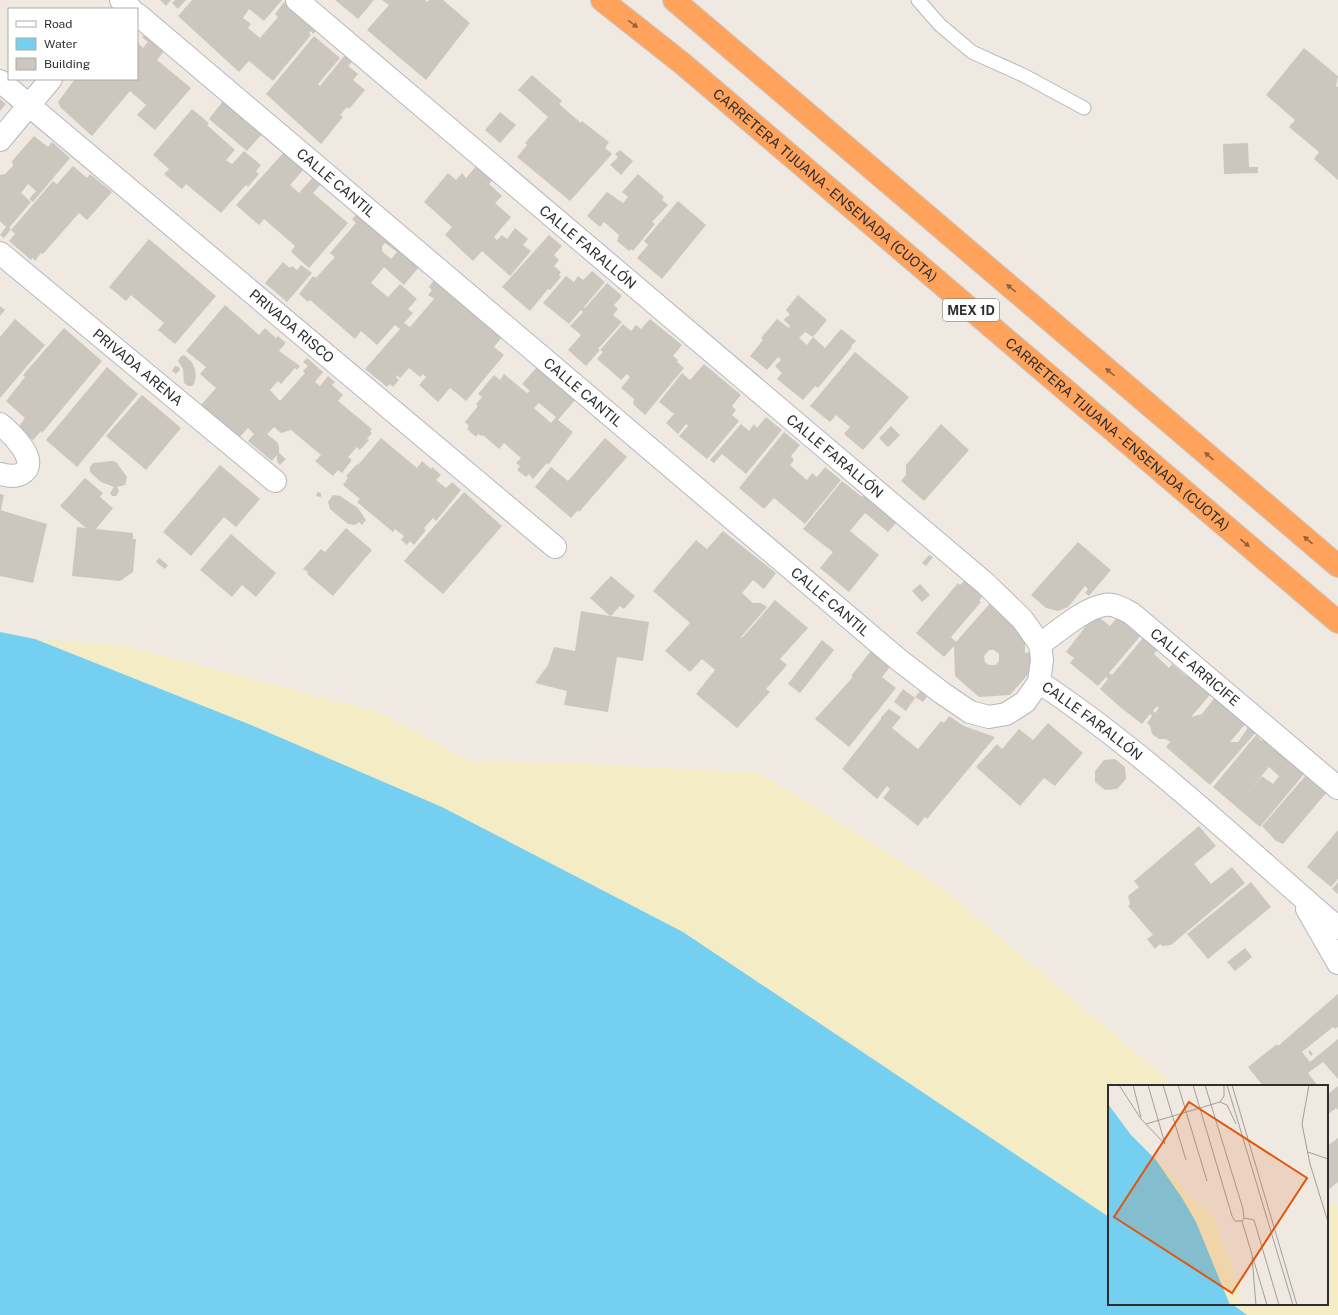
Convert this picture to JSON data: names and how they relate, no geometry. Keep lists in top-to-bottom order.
{
  "streets": {
    "highway": ["CARRETERA TIJUANA - ENSENADA (CUOTA)", "MEX 1D"],
    "street": [
      "CALLE CANTIL",
      "CALLE FARALLÓN",
      "PRIVADA RISCO",
      "PRIVADA ARENA",
      "CALLE ARRICIFE"
    ]
  },
  "crossings": [
    ["CALLE CANTIL", "CALLE FARALLÓN"],
    ["CALLE FARALLÓN", "CALLE ARRICIFE"]
  ],
  "legend": ["Road", "Water", "Building"]
}
